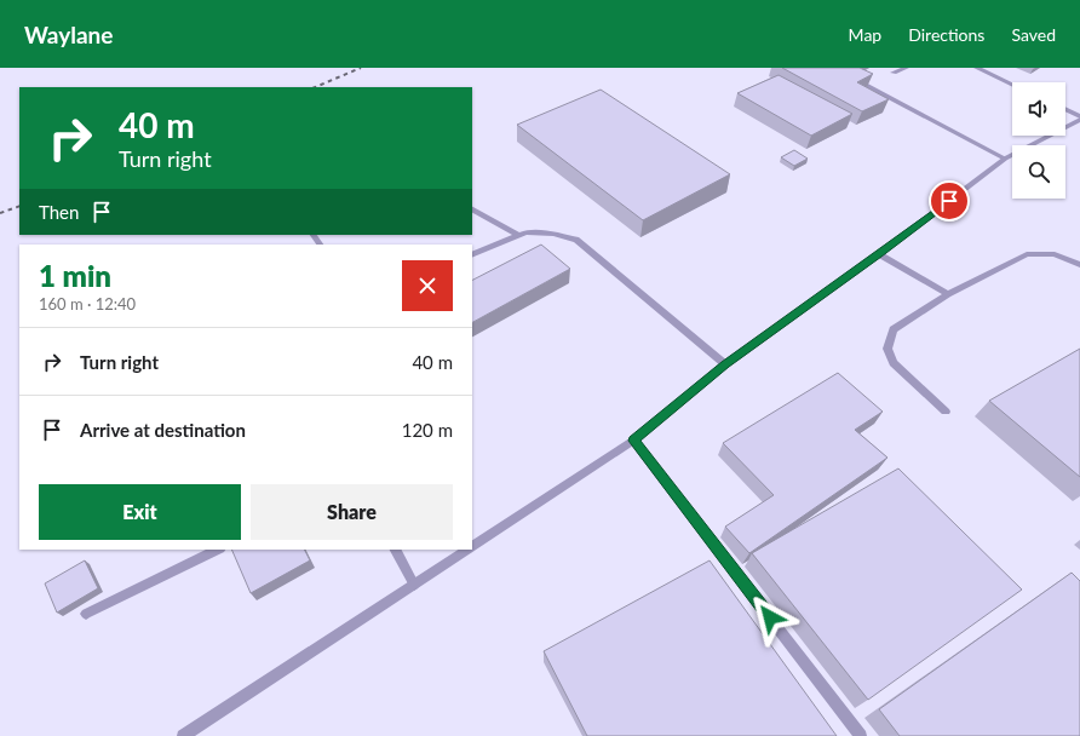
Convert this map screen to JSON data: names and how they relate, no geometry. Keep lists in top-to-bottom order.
{
  "page": {
    "header": "Waylane",
    "nav": ["Map", "Directions", "Saved"],
    "turn": ["40 m", "Turn right"],
    "then": "Then",
    "heading": ["1 min", "160 m · 12:40"],
    "list": [
      {
        "name": "Turn right",
        "value": "40 m"
      },
      {
        "name": "Arrive at destination",
        "value": "120 m"
      }
    ],
    "buttons": ["Exit", "Share"]
  }
}
